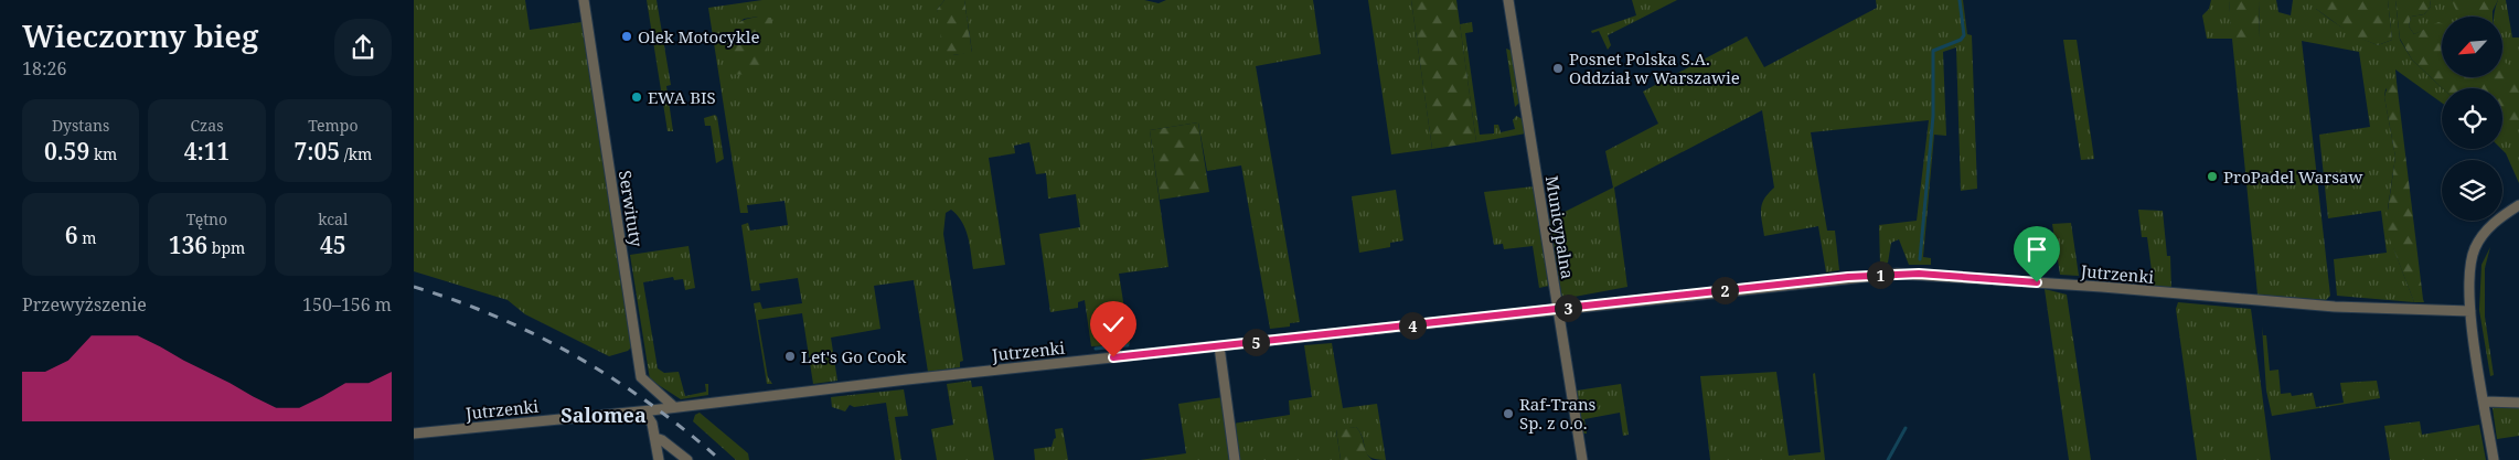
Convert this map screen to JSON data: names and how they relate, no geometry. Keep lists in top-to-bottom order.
{
  "streets": {
    "street": ["Serwituty", "Municypalna", "Jutrzenki"]
  },
  "crossings": [
    ["Serwituty", "Jutrzenki"],
    ["Municypalna", "Jutrzenki"]
  ],
  "districts": ["Salomea"],
  "places": [
    "Olek Motocykle",
    "Posnet Polska S.A. Oddział w Warszawie",
    "EWA BIS",
    "ProPadel Warsaw",
    "Let's Go Cook",
    "Raf-Trans Sp. z o.o."
  ],
  "north": "bottom left",
  "page": {
    "heading": ["Wieczorny bieg", "18:26"],
    "stats": [
      ["Dystans", "0.59 km"],
      ["Czas", "4:11"],
      ["Tempo", "7:05 /km"],
      ["6 m"],
      ["Tętno", "136 bpm"],
      ["kcal", "45"]
    ],
    "pins": [
      "1",
      "2",
      "3",
      "4",
      "5"
    ],
    "chart": ["Przewyższenie", "150–156 m"]
  }
}
